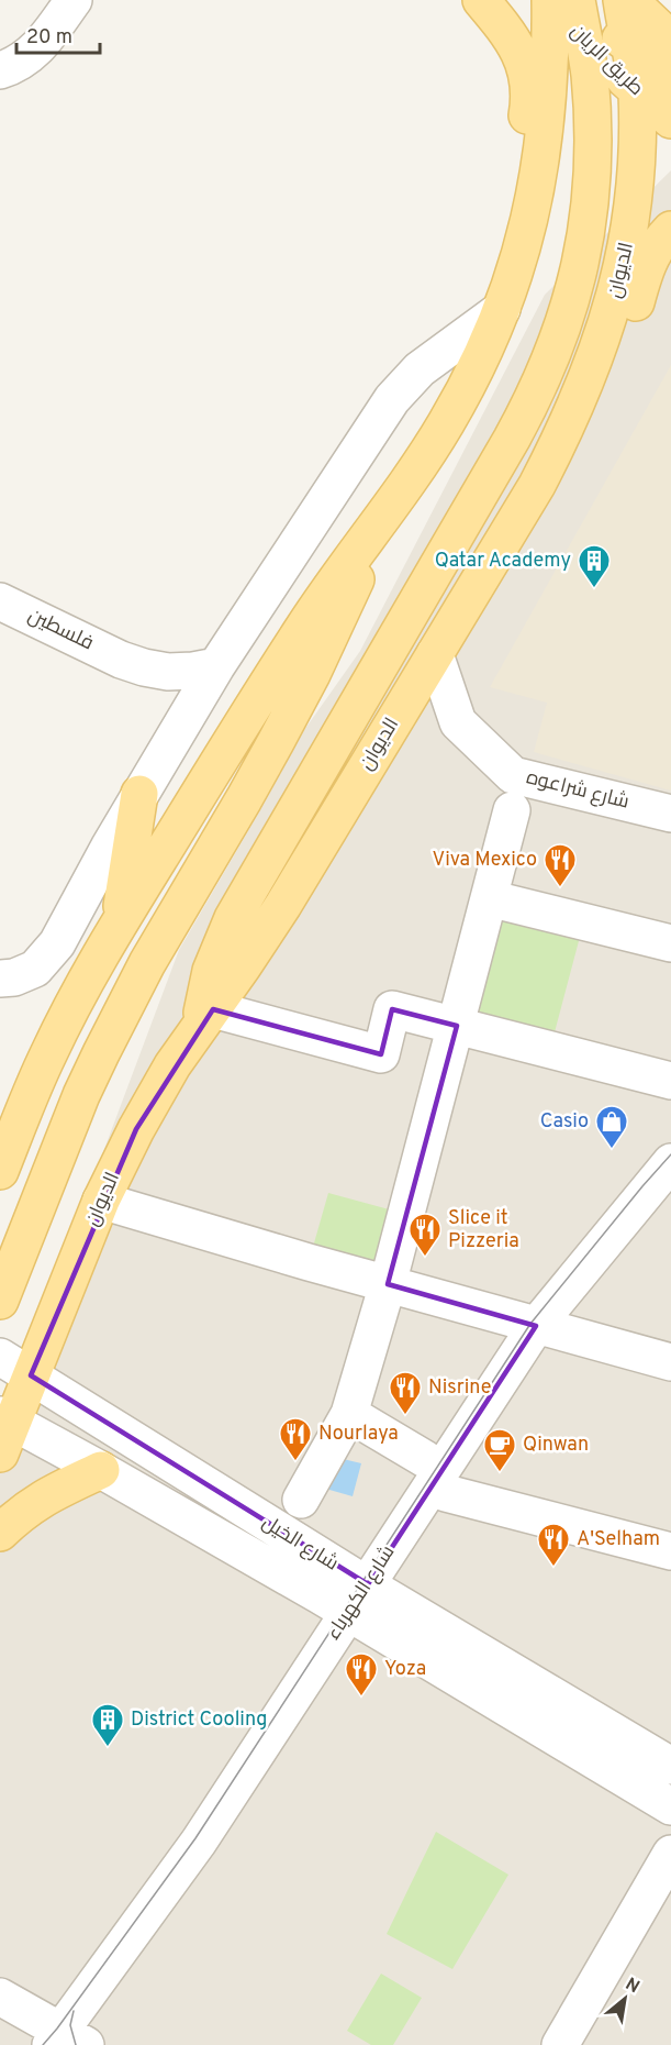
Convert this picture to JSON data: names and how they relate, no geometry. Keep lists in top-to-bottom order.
{
  "streets": {
    "main road": ["طريق الريان", "الديوان"],
    "street": [
      "فلسطين",
      "شارع شراعوه",
      "شارع الخيل",
      "شارع الكهرباء"
    ]
  },
  "crossings": [
    ["طريق الريان", "الديوان"],
    ["الديوان", "شارع شراعوه"],
    ["الديوان", "شارع الخيل"],
    ["شارع الخيل", "شارع الكهرباء"]
  ],
  "places": {
    "building": ["Qatar Academy", "District Cooling"],
    "restaurant": [
      "Viva Mexico",
      "Slice it Pizzeria",
      "Nisrine",
      "Nourlaya",
      "A'Selham",
      "Yoza"
    ],
    "shop": ["Casio"],
    "cafe": ["Qinwan"]
  },
  "scale_bar": "20 m",
  "north": "top right"
}
